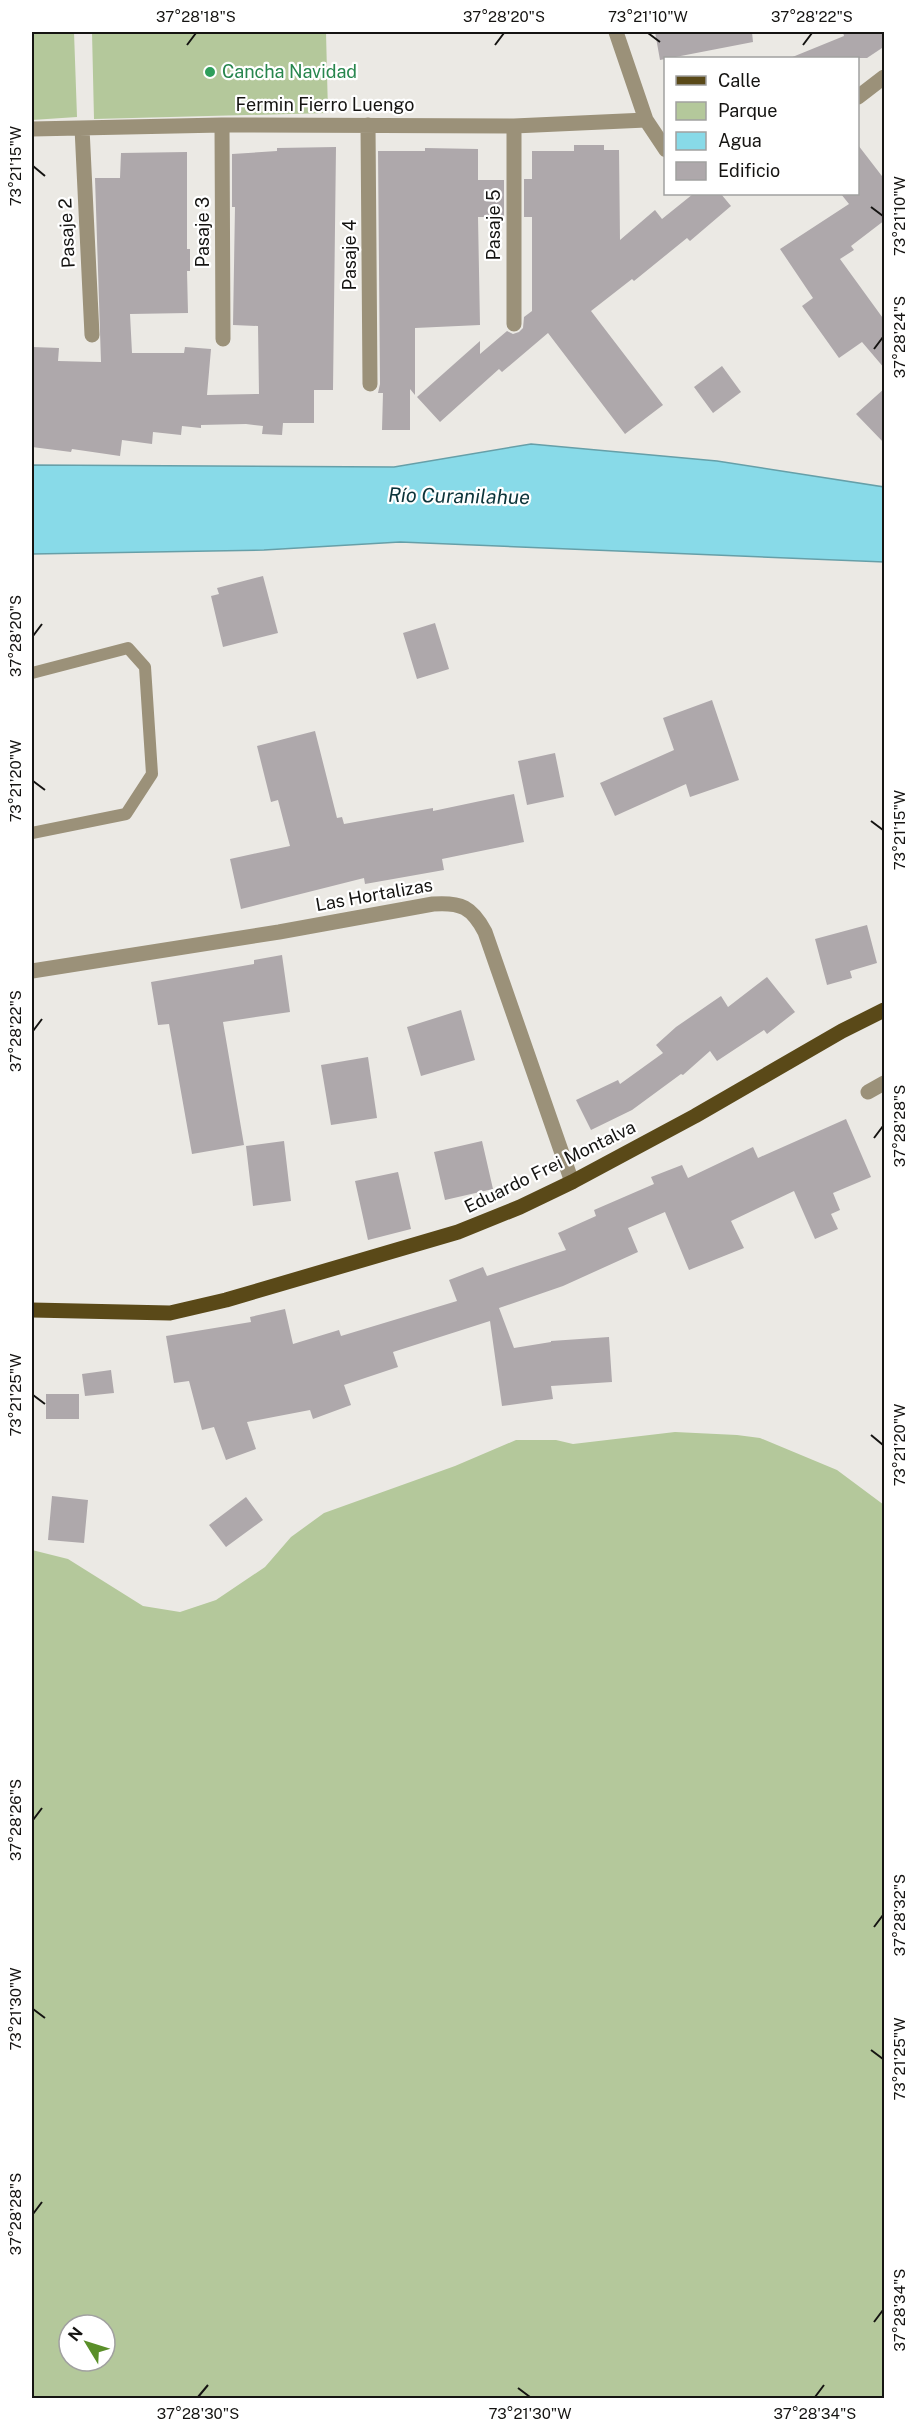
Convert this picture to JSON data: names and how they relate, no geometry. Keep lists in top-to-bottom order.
{
  "streets": {
    "main road": ["Eduardo Frei Montalva"],
    "street": [
      "Fermin Fierro Luengo",
      "Pasaje 5",
      "Pasaje 3",
      "Pasaje 2",
      "Pasaje 4",
      "Las Hortalizas"
    ]
  },
  "crossings": [
    ["Fermin Fierro Luengo", "Pasaje 5"],
    ["Fermin Fierro Luengo", "Pasaje 3"],
    ["Fermin Fierro Luengo", "Pasaje 2"],
    ["Fermin Fierro Luengo", "Pasaje 4"],
    ["Las Hortalizas", "Eduardo Frei Montalva"]
  ],
  "water": ["Río Curanilahue"],
  "places": ["Cancha Navidad"],
  "legend": [
    "Calle",
    "Parque",
    "Agua",
    "Edificio"
  ],
  "north": "top left",
  "coordinates": [
    "37°28'18\"S",
    "37°28'20\"S",
    "73°21'10\"W",
    "37°28'22\"S",
    "73°21'15\"W",
    "37°28'24\"S",
    "73°21'20\"W",
    "37°28'28\"S",
    "73°21'25\"W",
    "37°28'26\"S",
    "37°28'32\"S",
    "73°21'30\"W",
    "37°28'34\"S",
    "37°28'30\"S"
  ]
}
